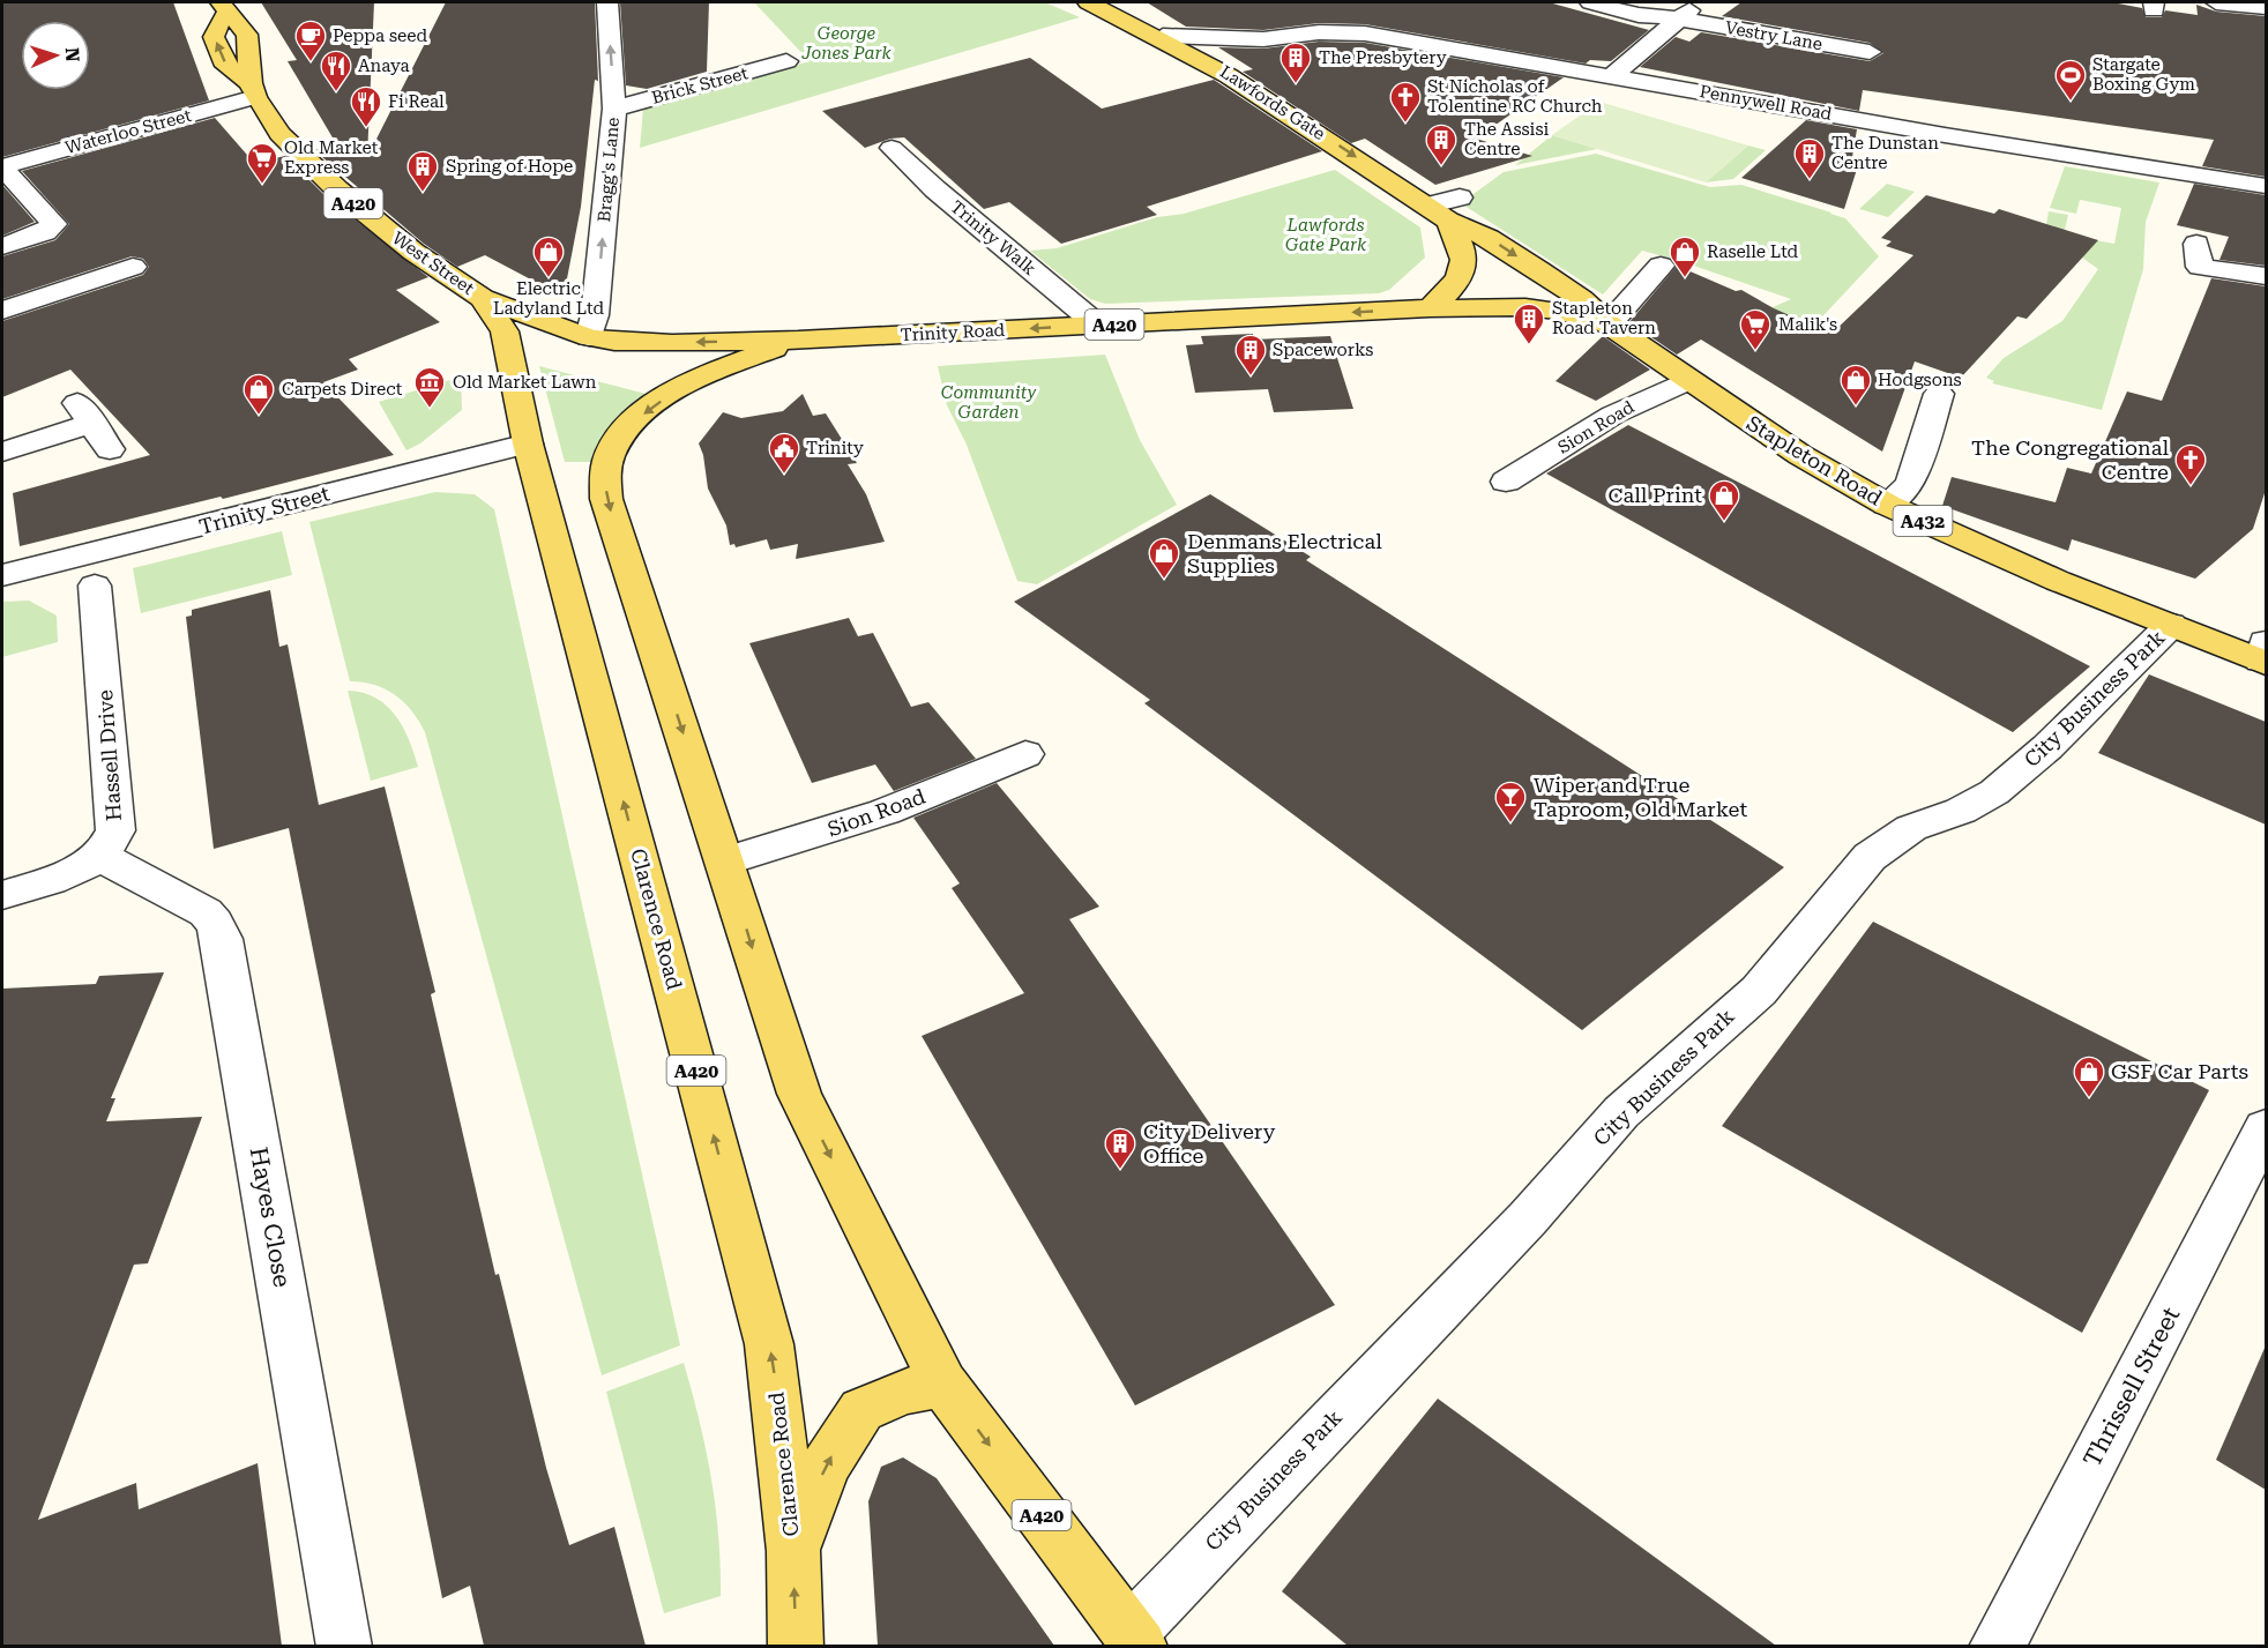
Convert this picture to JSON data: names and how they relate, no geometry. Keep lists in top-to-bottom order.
{
  "streets": {
    "main road": [
      "Lawfords Gate",
      "A420",
      "West Street",
      "Trinity Road",
      "Stapleton Road",
      "A432",
      "Clarence Road"
    ],
    "street": [
      "Vestry Lane",
      "Brick Street",
      "Pennywell Road",
      "Waterloo Street",
      "Bragg's Lane",
      "Trinity Walk",
      "Sion Road",
      "Trinity Street",
      "City Business Park",
      "Hassell Drive",
      "Hayes Close",
      "Thrissell Street"
    ]
  },
  "crossings": [
    ["Brick Street", "Bragg's Lane"],
    ["Lawfords Gate", "Pennywell Road"],
    ["Lawfords Gate", "A432"],
    ["Waterloo Street", "West Street"],
    ["Bragg's Lane", "Trinity Road"],
    ["A420", "Trinity Road"],
    ["A420", "Sion Road"],
    ["A420", "City Business Park"],
    ["A420", "Clarence Road"],
    ["Trinity Walk", "Trinity Road"],
    ["West Street", "Trinity Road"],
    ["West Street", "Clarence Road"],
    ["Trinity Road", "Stapleton Road"],
    ["Trinity Road", "A432"],
    ["Trinity Road", "Clarence Road"],
    ["Sion Road", "Stapleton Road"],
    ["Stapleton Road", "A432"],
    ["Stapleton Road", "City Business Park"],
    ["Trinity Street", "Clarence Road"],
    ["Hassell Drive", "Hayes Close"]
  ],
  "one_way": ["Lawfords Gate", "Bragg's Lane", "Trinity Road"],
  "parks": ["George Jones Park", "Lawfords Gate Park", "Community Garden"],
  "places": {
    "cafe": ["Peppa seed"],
    "building": [
      "The Presbytery",
      "The Assisi Centre",
      "The Dunstan Centre",
      "Spring of Hope",
      "Stapleton Road Tavern",
      "Spaceworks",
      "City Delivery Office"
    ],
    "restaurant": ["Anaya", "Fi Real"],
    "sports": ["Stargate Boxing Gym"],
    "church": ["St Nicholas of Tolentine RC Church", "The Congregational Centre"],
    "supermarket": ["Old Market Express", "Malik's"],
    "shop": [
      "Electric Ladyland Ltd",
      "Raselle Ltd",
      "Hodgsons",
      "Carpets Direct",
      "Call Print",
      "Denmans Electrical Supplies",
      "GSF Car Parts"
    ],
    "museum": ["Old Market Lawn"],
    "public building": ["Trinity"],
    "bar": ["Wiper and True Taproom, Old Market"]
  },
  "north": "right"
}
